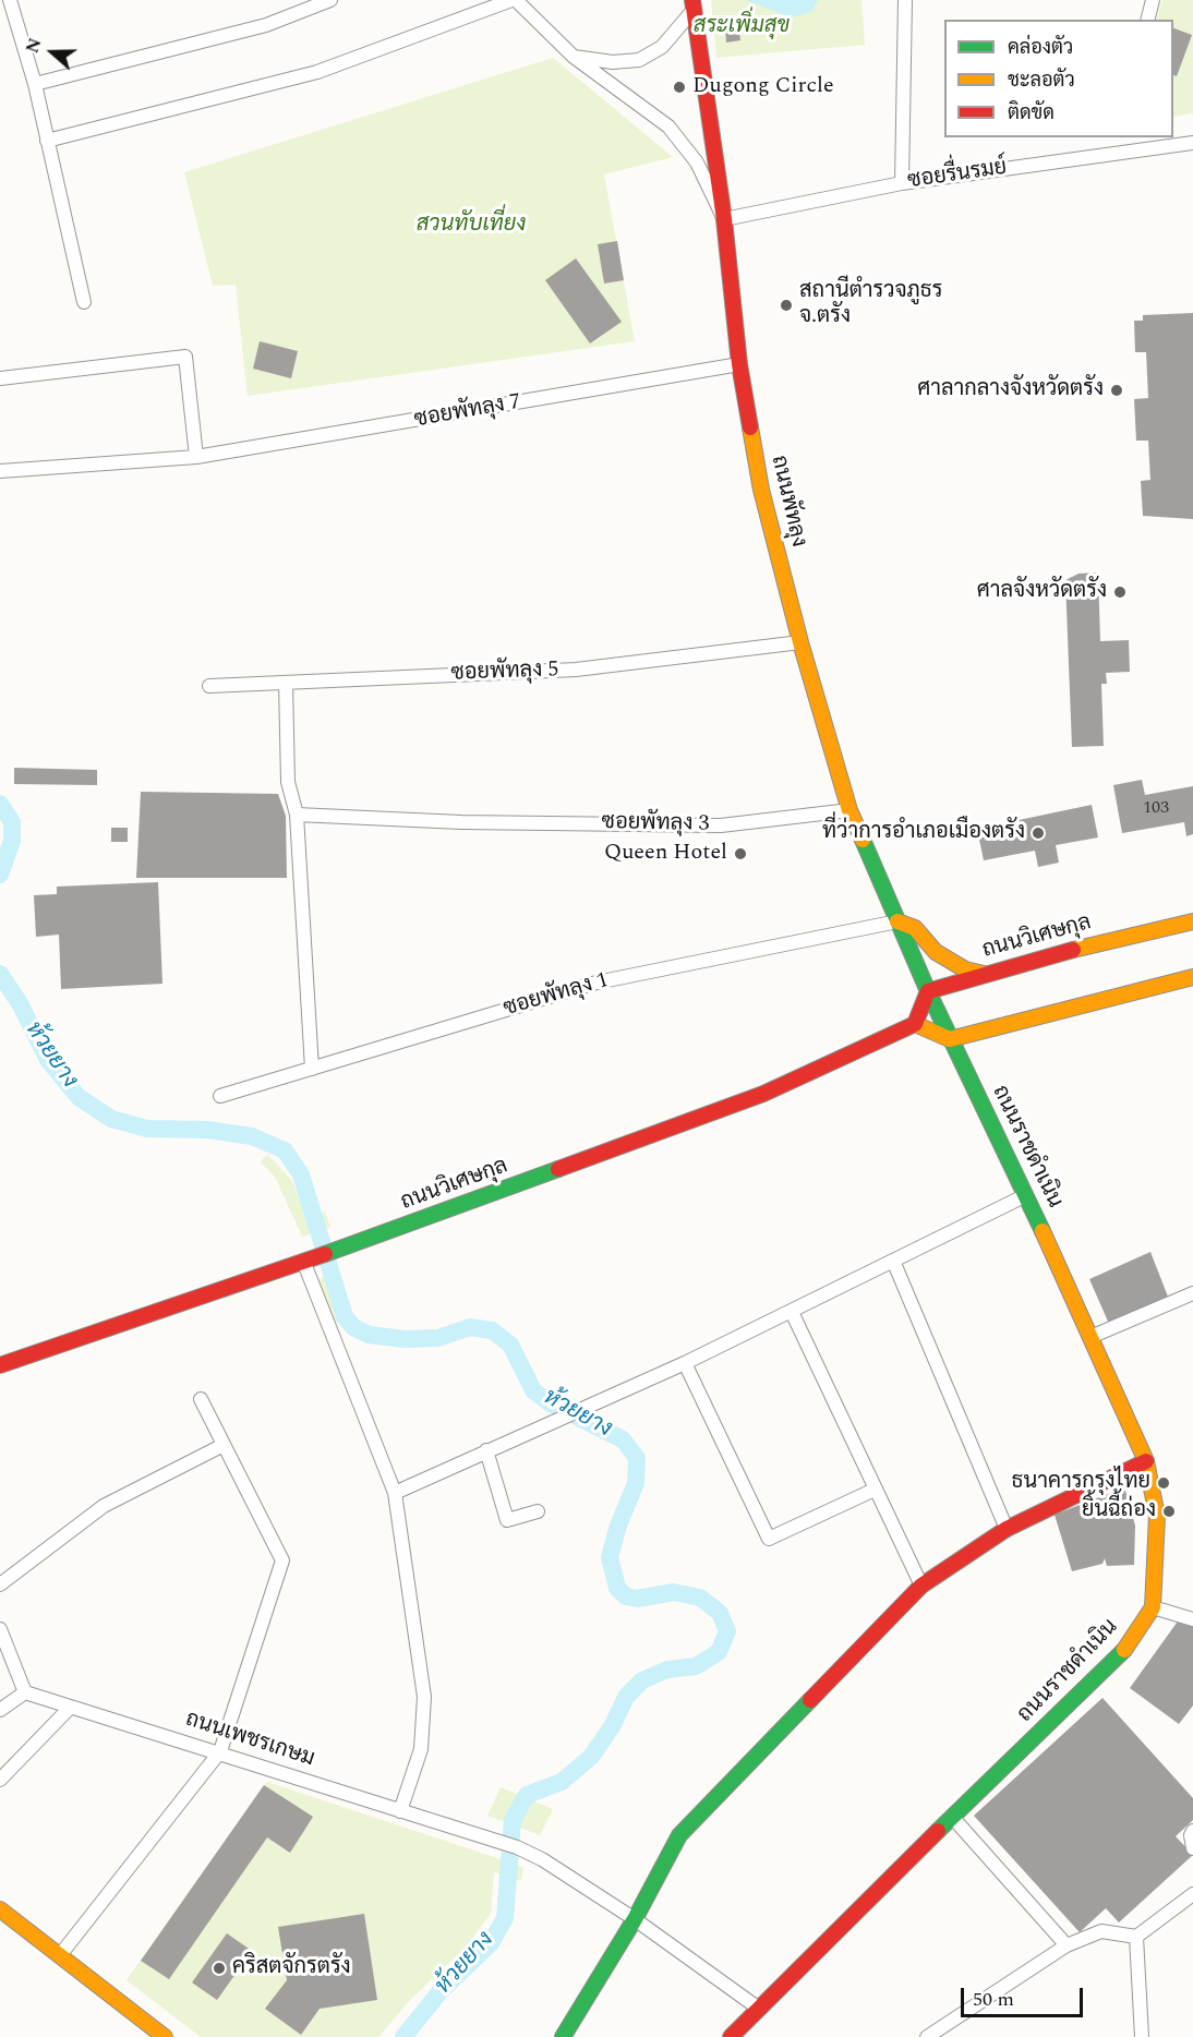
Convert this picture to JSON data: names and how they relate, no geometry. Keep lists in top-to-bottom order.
{
  "streets": {
    "main road": ["ถนนพัทลุง", "ถนนวิเศษกุล", "ถนนราชดำเนิน"],
    "street": [
      "ซอยรื่นรมย์",
      "ซอยพัทลุง 7",
      "ซอยพัทลุง 5",
      "ซอยพัทลุง 3",
      "ซอยพัทลุง 1",
      "ถนนเพชรเกษม"
    ]
  },
  "crossings": [
    ["ซอยรื่นรมย์", "ถนนพัทลุง"],
    ["ซอยพัทลุง 7", "ถนนพัทลุง"],
    ["ถนนพัทลุง", "ซอยพัทลุง 5"],
    ["ถนนพัทลุง", "ซอยพัทลุง 3"],
    ["ถนนพัทลุง", "ถนนวิเศษกุล"],
    ["ถนนพัทลุง", "ซอยพัทลุง 1"],
    ["ถนนพัทลุง", "ถนนราชดำเนิน"],
    ["ถนนวิเศษกุล", "ถนนราชดำเนิน"],
    ["ถนนราชดำเนิน", "ถนนเพชรเกษม"]
  ],
  "water": ["ห้วยยาง"],
  "parks": ["สระเพิ่มสุข", "สวนทับเที่ยง"],
  "places": [
    "Dugong Circle",
    "สถานีตำรวจภูธร จ.ตรัง",
    "ศาลากลางจังหวัดตรัง",
    "ศาลจังหวัดตรัง",
    "ที่ว่าการอำเภอเมืองตรัง",
    "Queen Hotel",
    "ธนาคารกรุงไทย",
    "ยิ้นฉี้ถ่อง",
    "คริสตจักรตรัง"
  ],
  "house_numbers": ["103"],
  "legend": ["คล่องตัว", "ชะลอตัว", "ติดขัด"],
  "scale_bar": "50 m",
  "north": "left"
}
